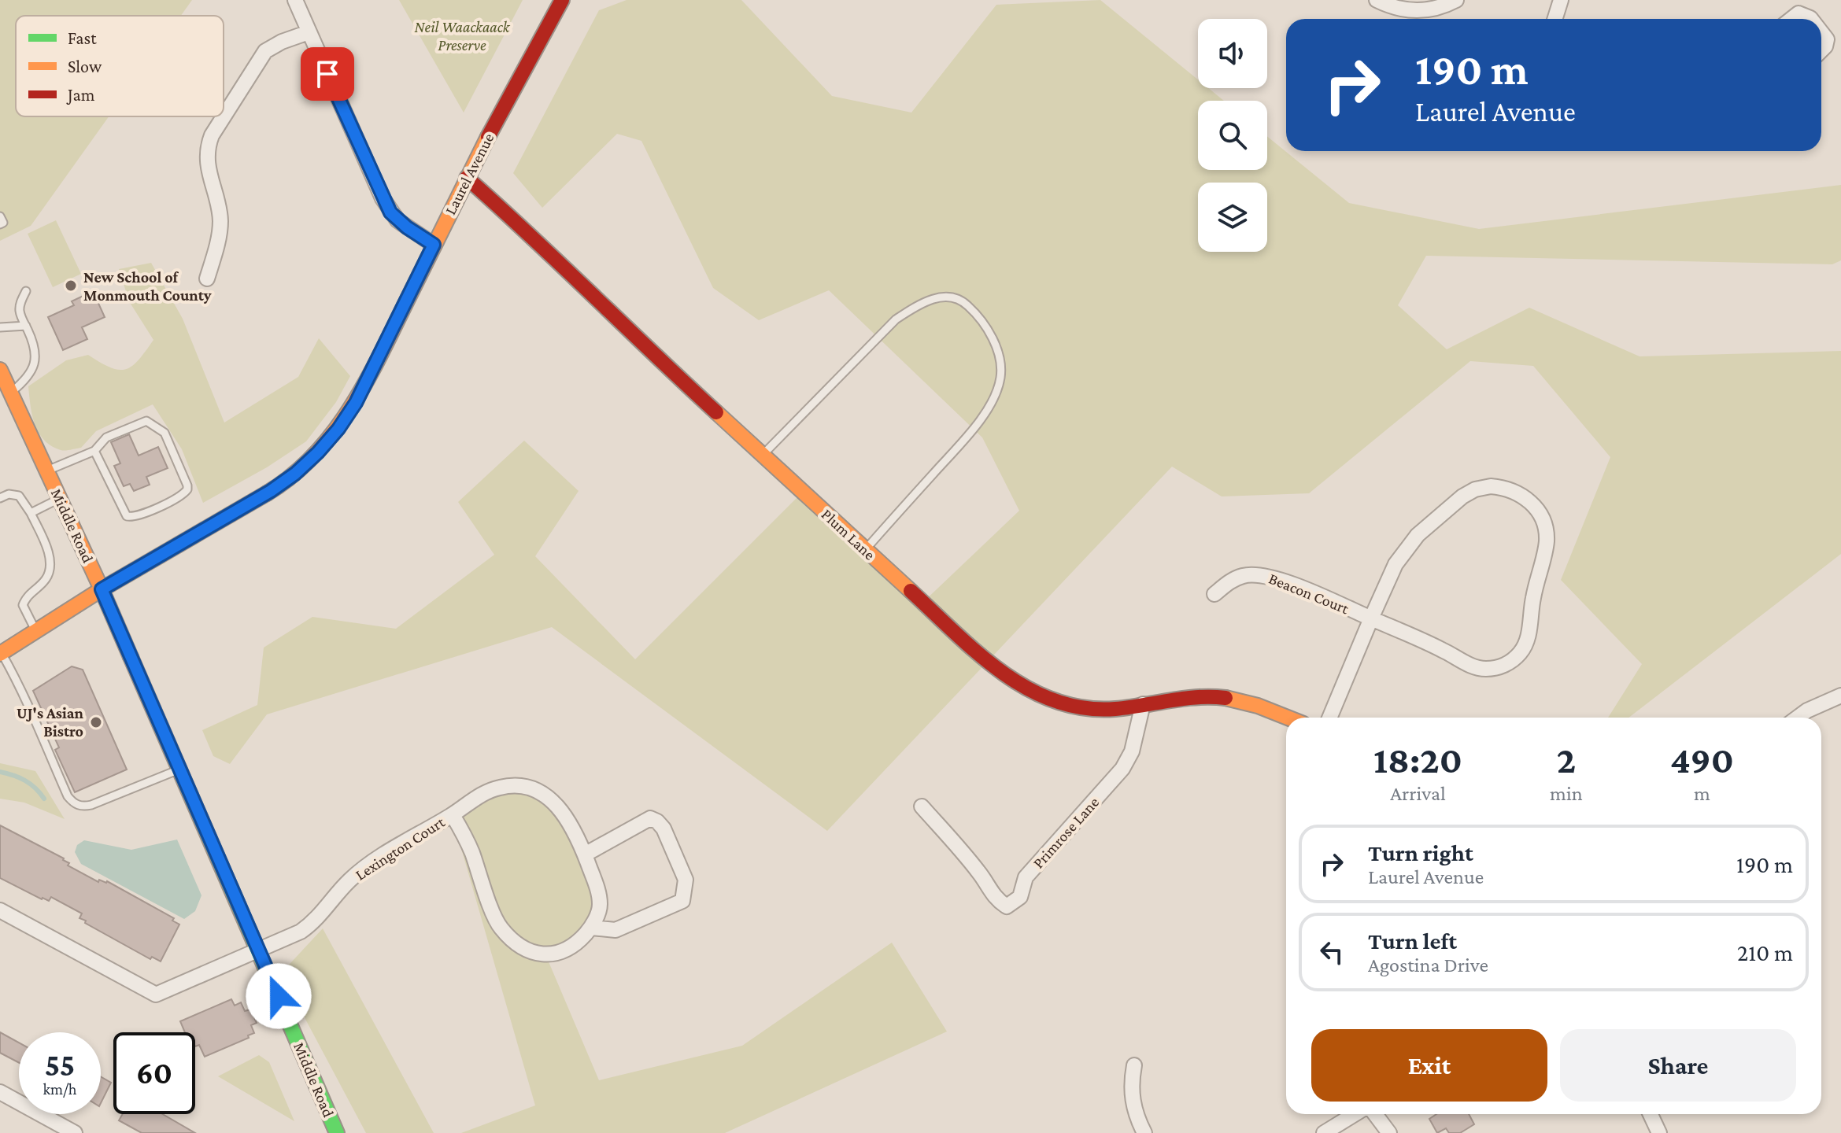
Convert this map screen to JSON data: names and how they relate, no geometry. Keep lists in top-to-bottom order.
{
  "streets": {
    "street": [
      "Laurel Avenue",
      "Middle Road",
      "Plum Lane",
      "Beacon Court",
      "Primrose Lane",
      "Lexington Court"
    ]
  },
  "crossings": [
    ["Laurel Avenue", "Middle Road"],
    ["Laurel Avenue", "Plum Lane"],
    ["Middle Road", "Lexington Court"],
    ["Plum Lane", "Primrose Lane"]
  ],
  "parks": ["Neil Waackaack Preserve"],
  "places": ["New School of Monmouth County", "UJ's Asian Bistro"],
  "legend": ["Fast", "Slow", "Jam"],
  "page": {
    "turn": ["190 m", "Laurel Avenue"],
    "eta": [
      "18:20",
      "Arrival",
      "2",
      "min",
      "490",
      "m"
    ],
    "list": [
      {
        "name": "Turn right",
        "note": "Laurel Avenue",
        "value": "190 m"
      },
      {
        "name": "Turn left",
        "note": "Agostina Drive",
        "value": "210 m"
      }
    ],
    "buttons": ["Exit", "Share"],
    "speed": "55 km/h",
    "limit": "60"
  }
}
